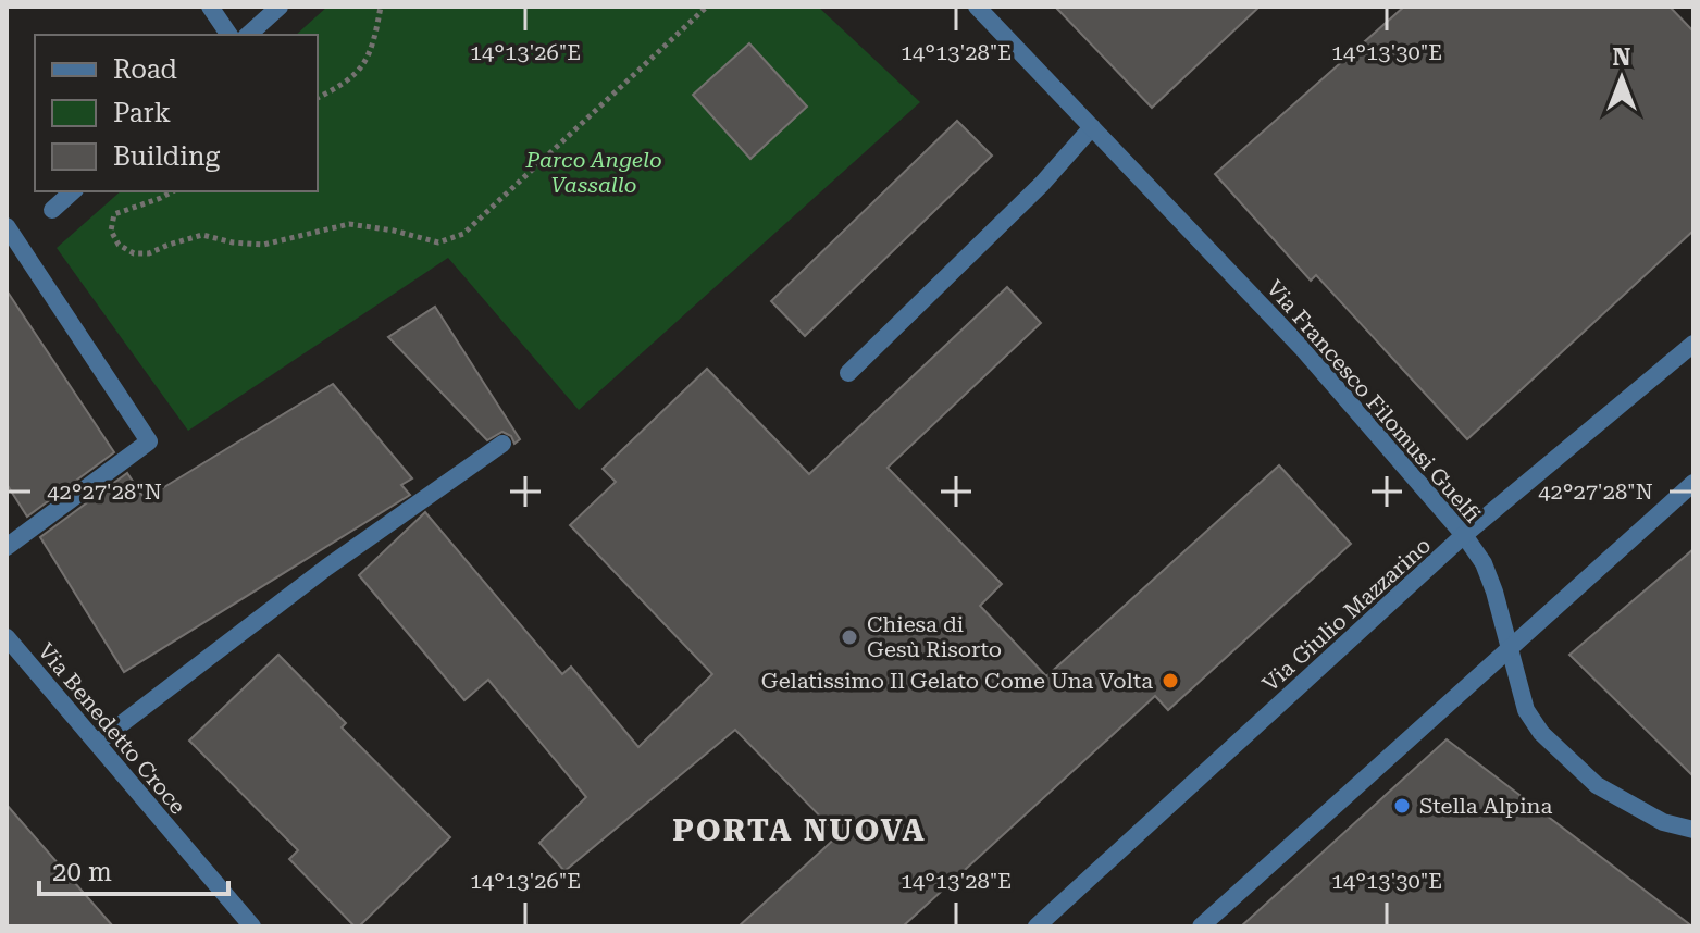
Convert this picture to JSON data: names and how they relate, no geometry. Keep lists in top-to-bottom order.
{
  "streets": {
    "street": ["Via Francesco Filomusi Guelfi", "Via Giulio Mazzarino", "Via Benedetto Croce"]
  },
  "crossings": [
    ["Via Francesco Filomusi Guelfi", "Via Giulio Mazzarino"]
  ],
  "districts": ["PORTA NUOVA"],
  "parks": ["Parco Angelo Vassallo"],
  "places": ["Chiesa di Gesù Risorto", "Gelatissimo Il Gelato Come Una Volta", "Stella Alpina"],
  "legend": ["Road", "Park", "Building"],
  "scale_bar": "20 m",
  "north": "top",
  "coordinates": [
    "14°13'26\"E",
    "14°13'28\"E",
    "14°13'30\"E",
    "42°27'28\"N"
  ]
}
